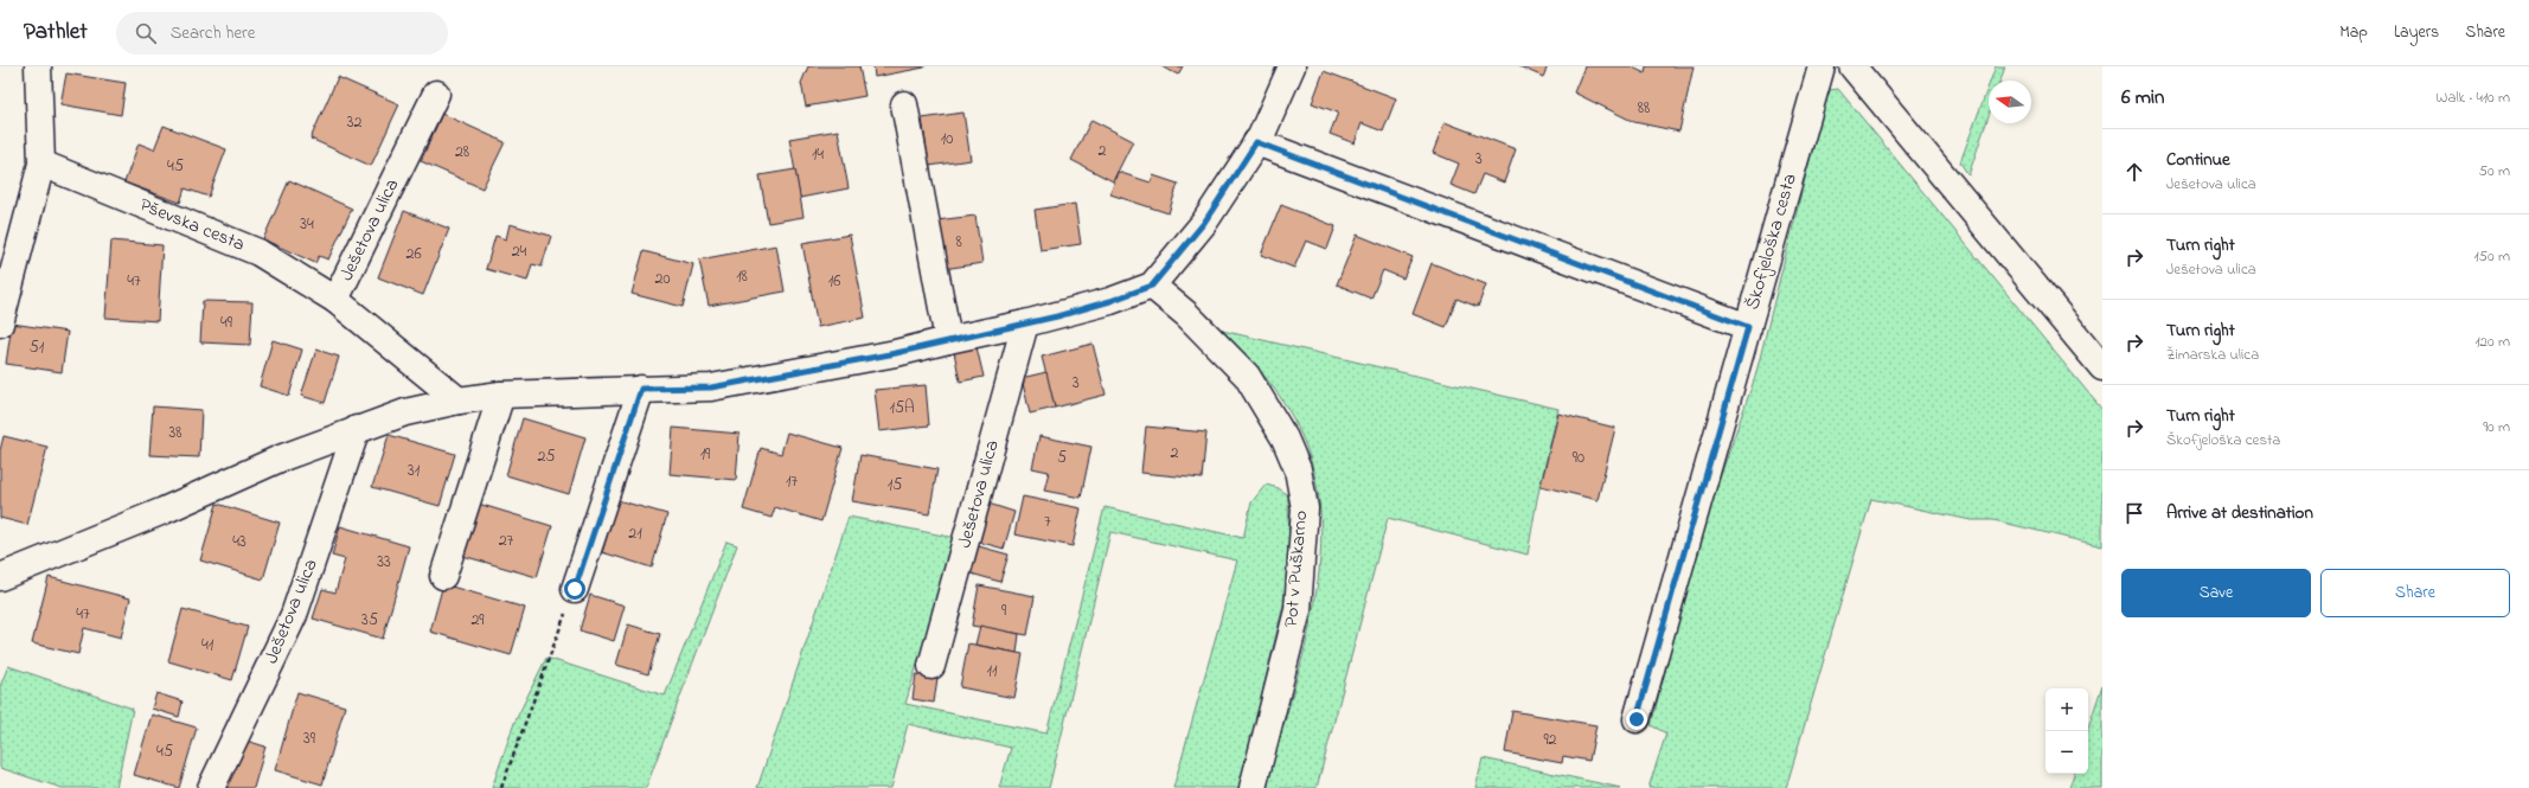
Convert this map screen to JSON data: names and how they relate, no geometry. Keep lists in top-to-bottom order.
{
  "streets": {
    "street": [
      "Pševska cesta",
      "Ješetova ulica",
      "Škofjeloška cesta",
      "Pot v Puškarno"
    ]
  },
  "crossings": [
    ["Pševska cesta", "Ješetova ulica"]
  ],
  "house_numbers": [
    "88",
    "32",
    "10",
    "2",
    "28",
    "14",
    "3",
    "45",
    "34",
    "8",
    "24",
    "26",
    "18",
    "20",
    "47",
    "16",
    "49",
    "51",
    "3",
    "15A",
    "38",
    "2",
    "19",
    "25",
    "5",
    "90",
    "31",
    "17",
    "15",
    "7",
    "21",
    "27",
    "43",
    "33",
    "9",
    "47",
    "35",
    "29",
    "41",
    "11",
    "39",
    "92",
    "45"
  ],
  "north": "left",
  "page": {
    "header": "Pathlet",
    "search": "Search here",
    "nav": ["Map", "Layers", "Share"],
    "heading": ["6 min", "Walk · 410 m"],
    "list": [
      ["Continue", "Ješetova ulica", "50 m"],
      ["Turn right", "Ješetova ulica", "150 m"],
      ["Turn right", "Žimarska ulica", "120 m"],
      ["Turn right", "Škofjeloška cesta", "90 m"],
      "Arrive at destination"
    ],
    "buttons": ["Save", "Share"],
    "map_buttons": ["+", "−"]
  }
}
